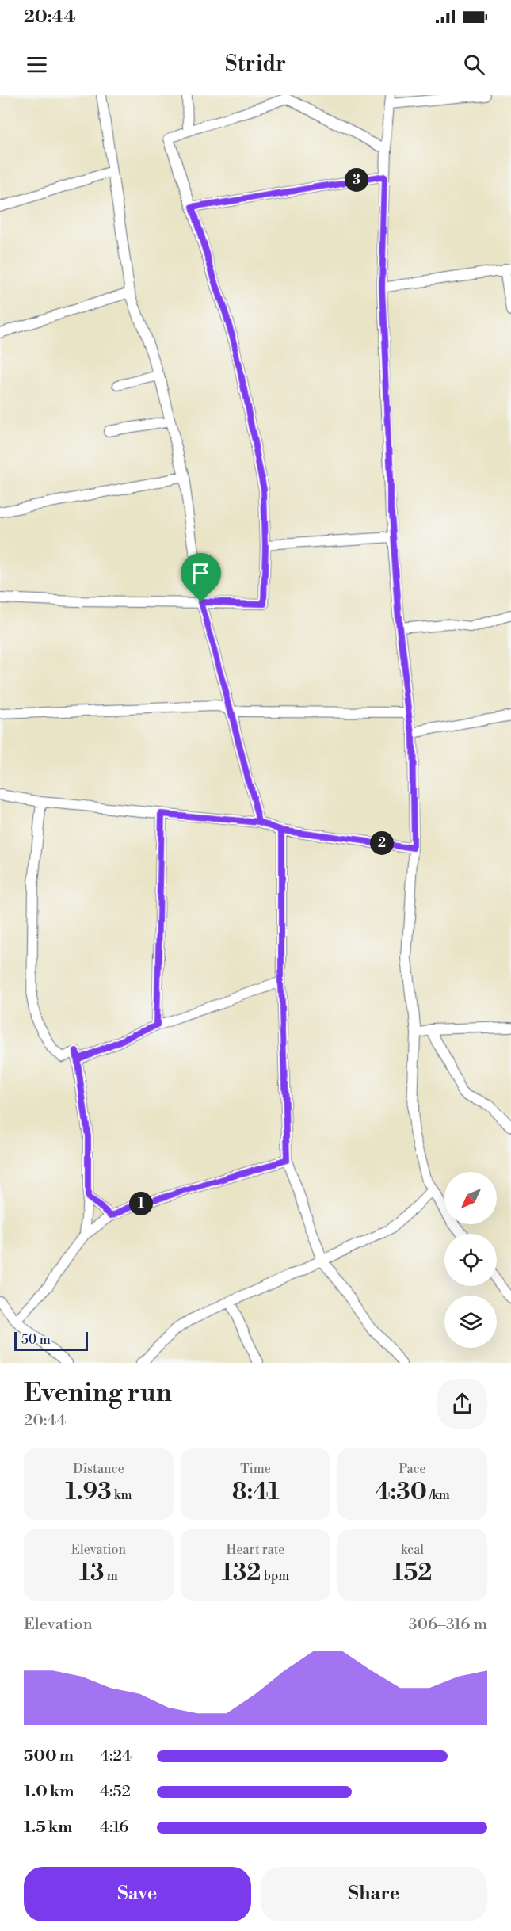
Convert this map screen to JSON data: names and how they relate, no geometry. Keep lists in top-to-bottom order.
{
  "scale_bar": "50 m",
  "north": "bottom left",
  "page": {
    "status": "20:44",
    "header": "Stridr",
    "pins": ["3", "2", "1"],
    "scale": "50 m",
    "heading": ["Evening run", "20:44"],
    "stats": [
      ["Distance", "1.93 km"],
      ["Time", "8:41"],
      ["Pace", "4:30 /km"],
      ["Elevation", "13 m"],
      ["Heart rate", "132 bpm"],
      ["kcal", "152"]
    ],
    "chart": ["Elevation", "306–316 m"],
    "list": [
      {
        "name": "500 m",
        "note": "4:24"
      },
      {
        "name": "1.0 km",
        "note": "4:52"
      },
      {
        "name": "1.5 km",
        "note": "4:16"
      }
    ],
    "buttons": ["Save", "Share"]
  }
}
